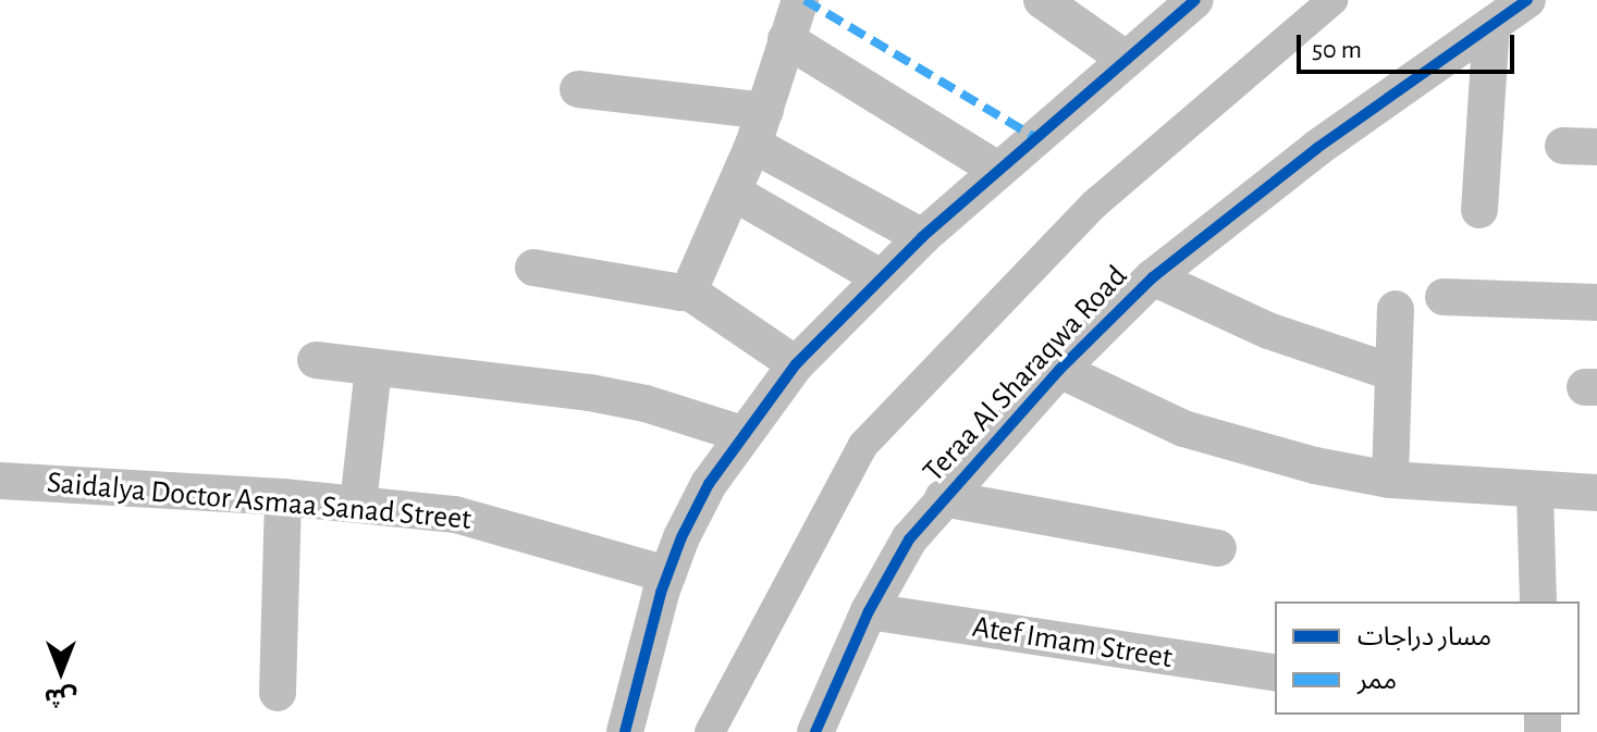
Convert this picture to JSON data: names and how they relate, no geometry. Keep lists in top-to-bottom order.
{
  "streets": {
    "street": ["Teraa Al Sharaqwa Road", "Saidalya Doctor Asmaa Sanad Street", "Atef Imam Street"]
  },
  "crossings": [
    ["Teraa Al Sharaqwa Road", "Atef Imam Street"]
  ],
  "legend": ["مسار دراجات", "ممر"],
  "scale_bar": "50 m",
  "north": "bottom"
}
